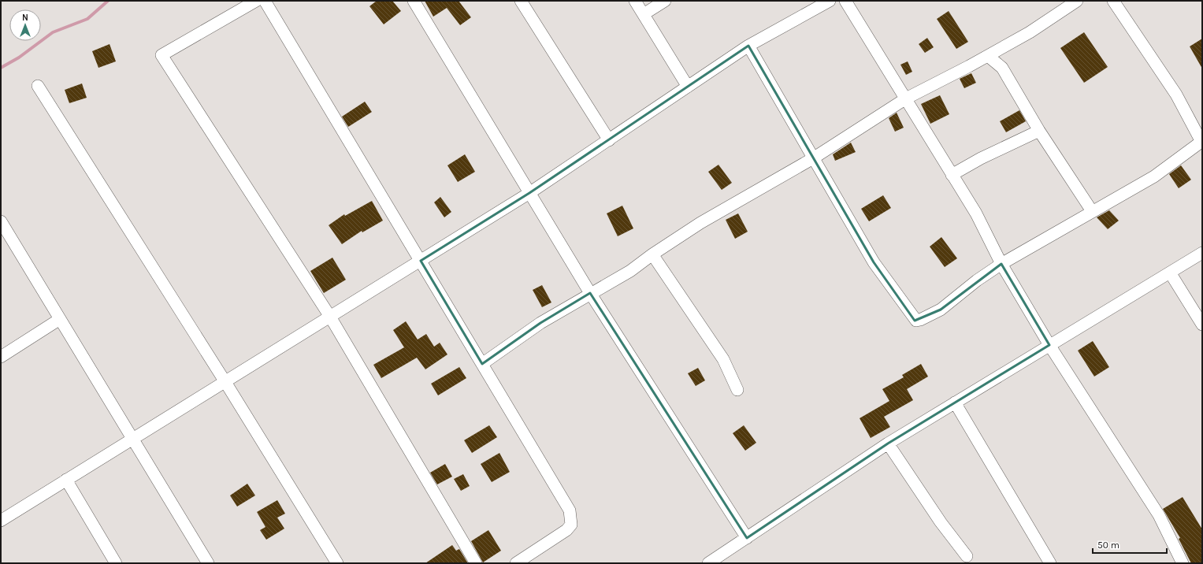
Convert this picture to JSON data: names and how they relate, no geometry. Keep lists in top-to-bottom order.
{
  "scale_bar": "50 m",
  "north": "top"
}
